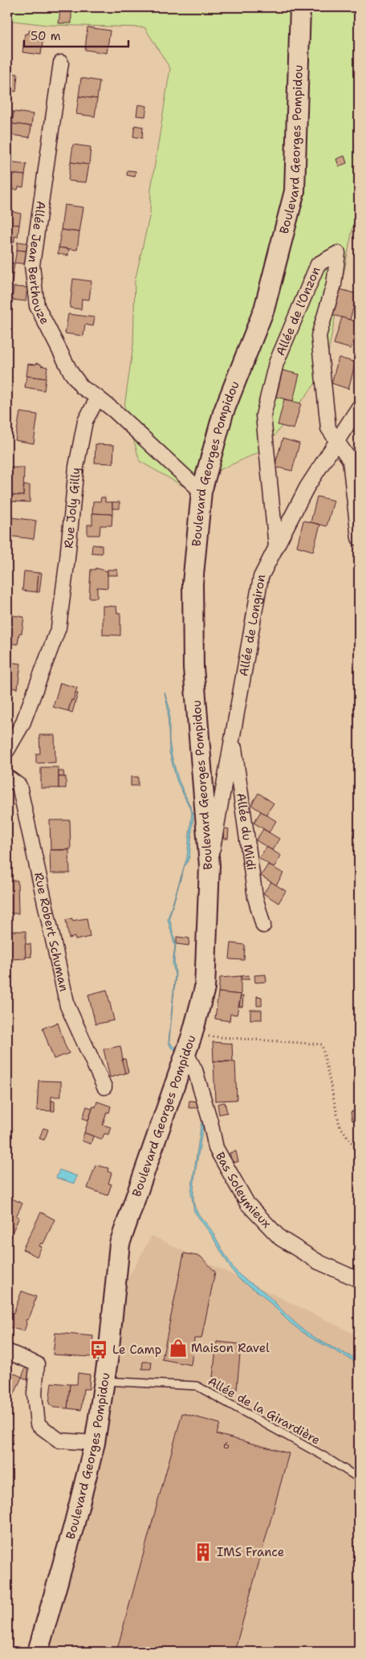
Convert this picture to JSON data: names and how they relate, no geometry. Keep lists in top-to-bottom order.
{
  "streets": {
    "main road": ["Boulevard Georges Pompidou"],
    "street": [
      "Allée Jean Berthouze",
      "Allée de l'Onzon",
      "Rue Joly Gilly",
      "Allée de Longiron",
      "Allée du Midi",
      "Rue Robert Schuman",
      "Bas Soleymieux"
    ],
    "lane": ["Allée de la Girardière"]
  },
  "crossings": [
    ["Boulevard Georges Pompidou", "Allée de Longiron"],
    ["Boulevard Georges Pompidou", "Bas Soleymieux"],
    ["Boulevard Georges Pompidou", "Allée de la Girardière"],
    ["Allée Jean Berthouze", "Rue Joly Gilly"],
    ["Allée de l'Onzon", "Allée de Longiron"],
    ["Allée de Longiron", "Allée du Midi"]
  ],
  "places": {
    "shop": ["Maison Ravel"],
    "bus stop": ["Le Camp"],
    "building": ["IMS France"]
  },
  "house_numbers": ["6"],
  "scale_bar": "50 m"
}
